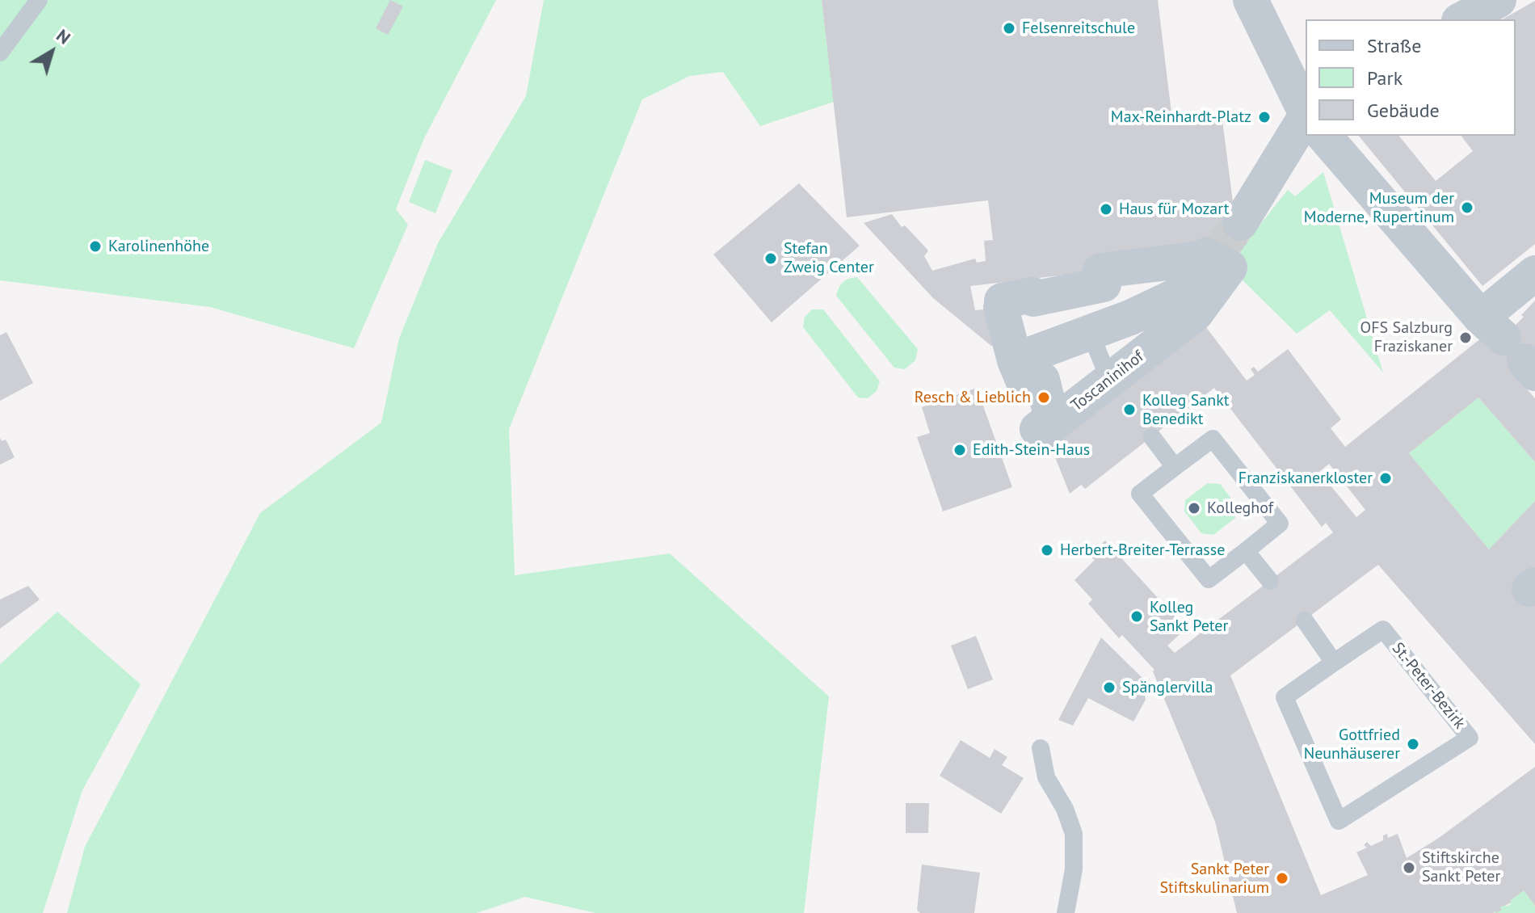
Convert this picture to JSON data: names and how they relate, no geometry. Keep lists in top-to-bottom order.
{
  "streets": {
    "street": ["Toscaninihof"],
    "lane": ["St.-Peter-Bezirk"]
  },
  "places": [
    "Felsenreitschule",
    "Max-Reinhardt-Platz",
    "Museum der Moderne, Rupertinum",
    "Haus für Mozart",
    "Karolinenhöhe",
    "Stefan Zweig Center",
    "OFS Salzburg Fraziskaner",
    "Resch & Lieblich",
    "Kolleg Sankt Benedikt",
    "Edith-Stein-Haus",
    "Franziskanerkloster",
    "Kolleghof",
    "Herbert-Breiter-Terrasse",
    "Kolleg Sankt Peter",
    "Spänglervilla",
    "Gottfried Neunhäuserer",
    "Stiftskirche Sankt Peter",
    "Sankt Peter Stiftskulinarium"
  ],
  "legend": ["Straße", "Park", "Gebäude"],
  "north": "top right"
}
